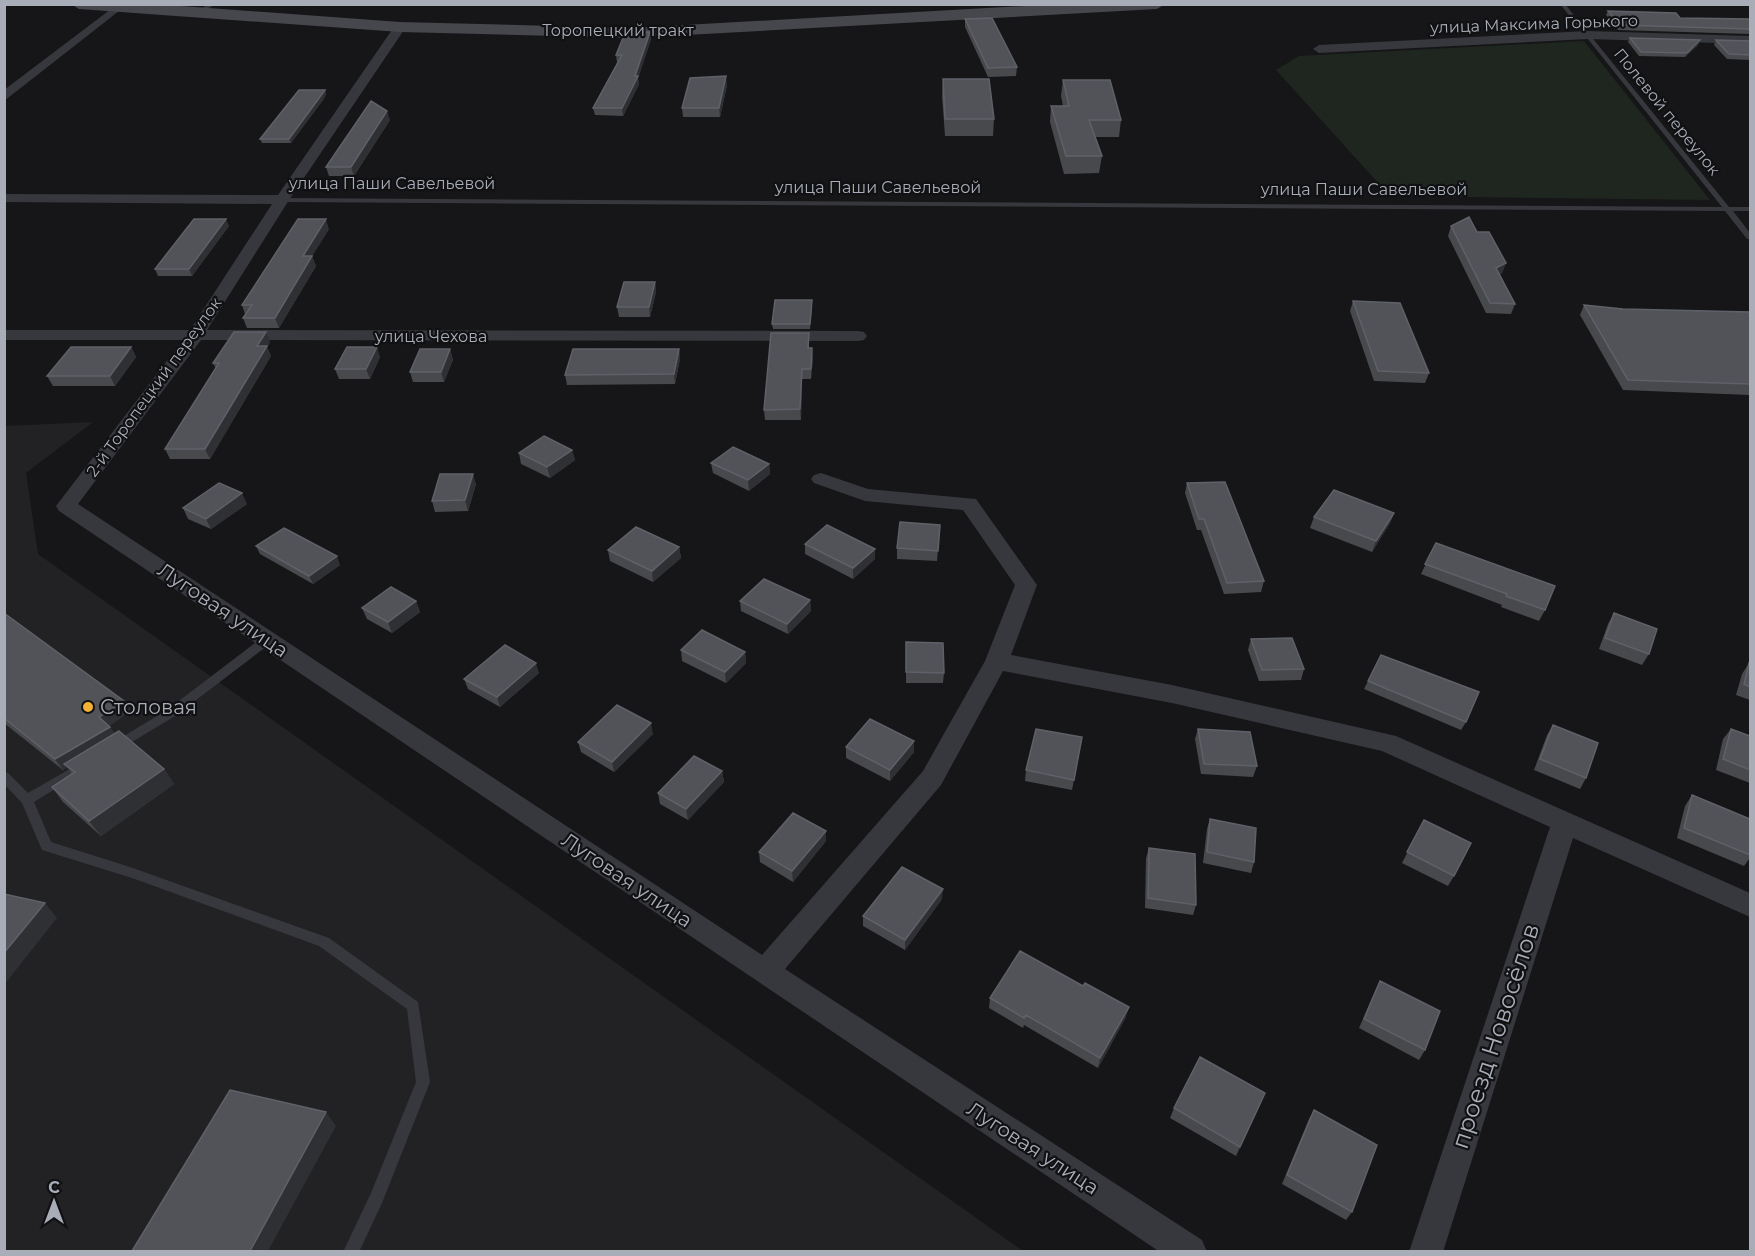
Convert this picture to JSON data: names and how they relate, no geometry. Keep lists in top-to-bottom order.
{
  "streets": {
    "main road": ["Торопецкий тракт"],
    "street": [
      "улица Максима Горького",
      "улица Паши Савельевой",
      "улица Чехова",
      "2-й Торопецкий переулок",
      "Луговая улица",
      "проезд Новосёлов"
    ],
    "lane": ["Полевой переулок"]
  },
  "crossings": [
    ["улица Максима Горького", "Полевой переулок"],
    ["Торопецкий тракт", "2-й Торопецкий переулок"],
    ["Полевой переулок", "улица Паши Савельевой"],
    ["улица Паши Савельевой", "2-й Торопецкий переулок"],
    ["улица Чехова", "2-й Торопецкий переулок"],
    ["2-й Торопецкий переулок", "Луговая улица"]
  ],
  "places": ["Столовая"],
  "north": "top"
}
